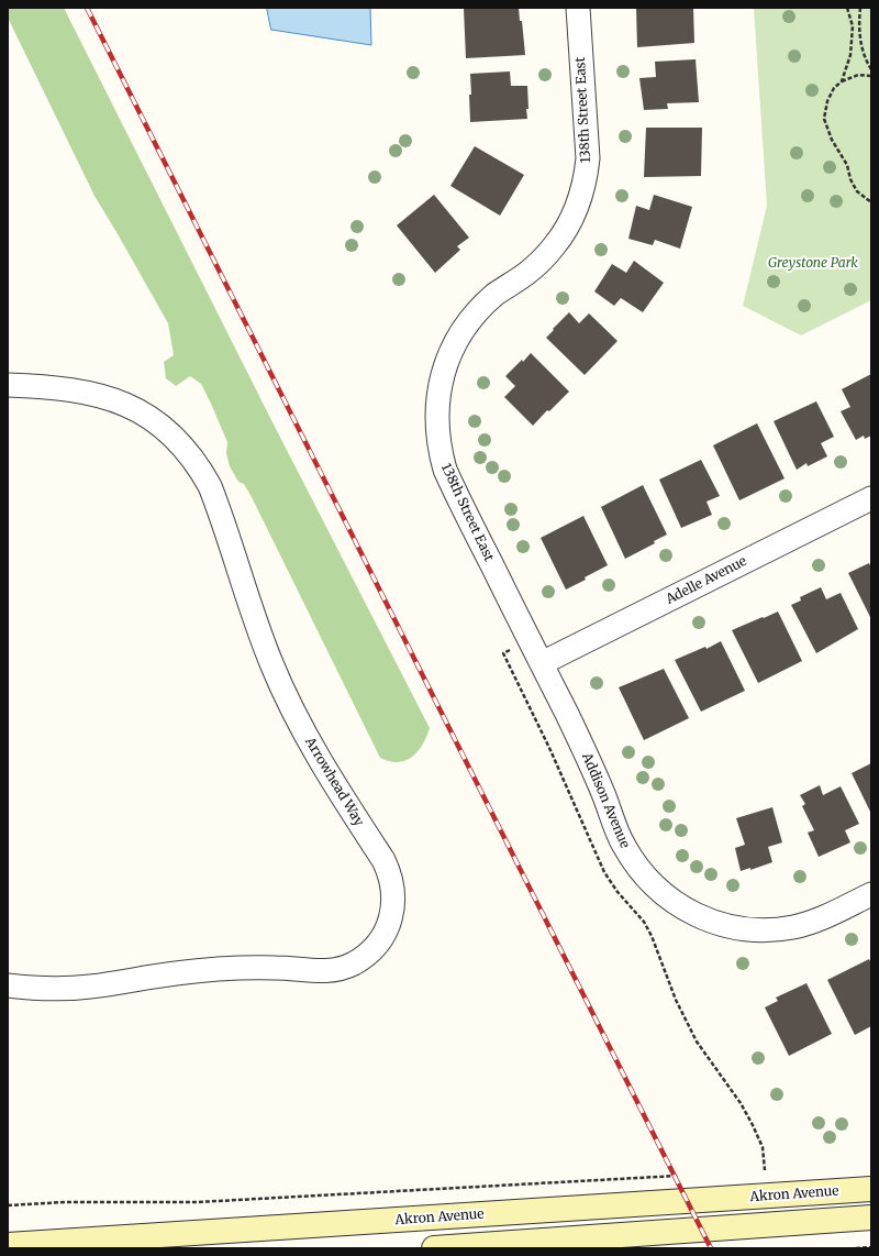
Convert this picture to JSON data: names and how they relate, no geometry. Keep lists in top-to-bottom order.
{
  "streets": {
    "street": [
      "138th Street East",
      "Adelle Avenue",
      "Arrowhead Way",
      "Addison Avenue",
      "Akron Avenue"
    ]
  },
  "crossings": [
    ["138th Street East", "Adelle Avenue"],
    ["138th Street East", "Addison Avenue"],
    ["Adelle Avenue", "Addison Avenue"]
  ],
  "parks": ["Greystone Park"]
}
